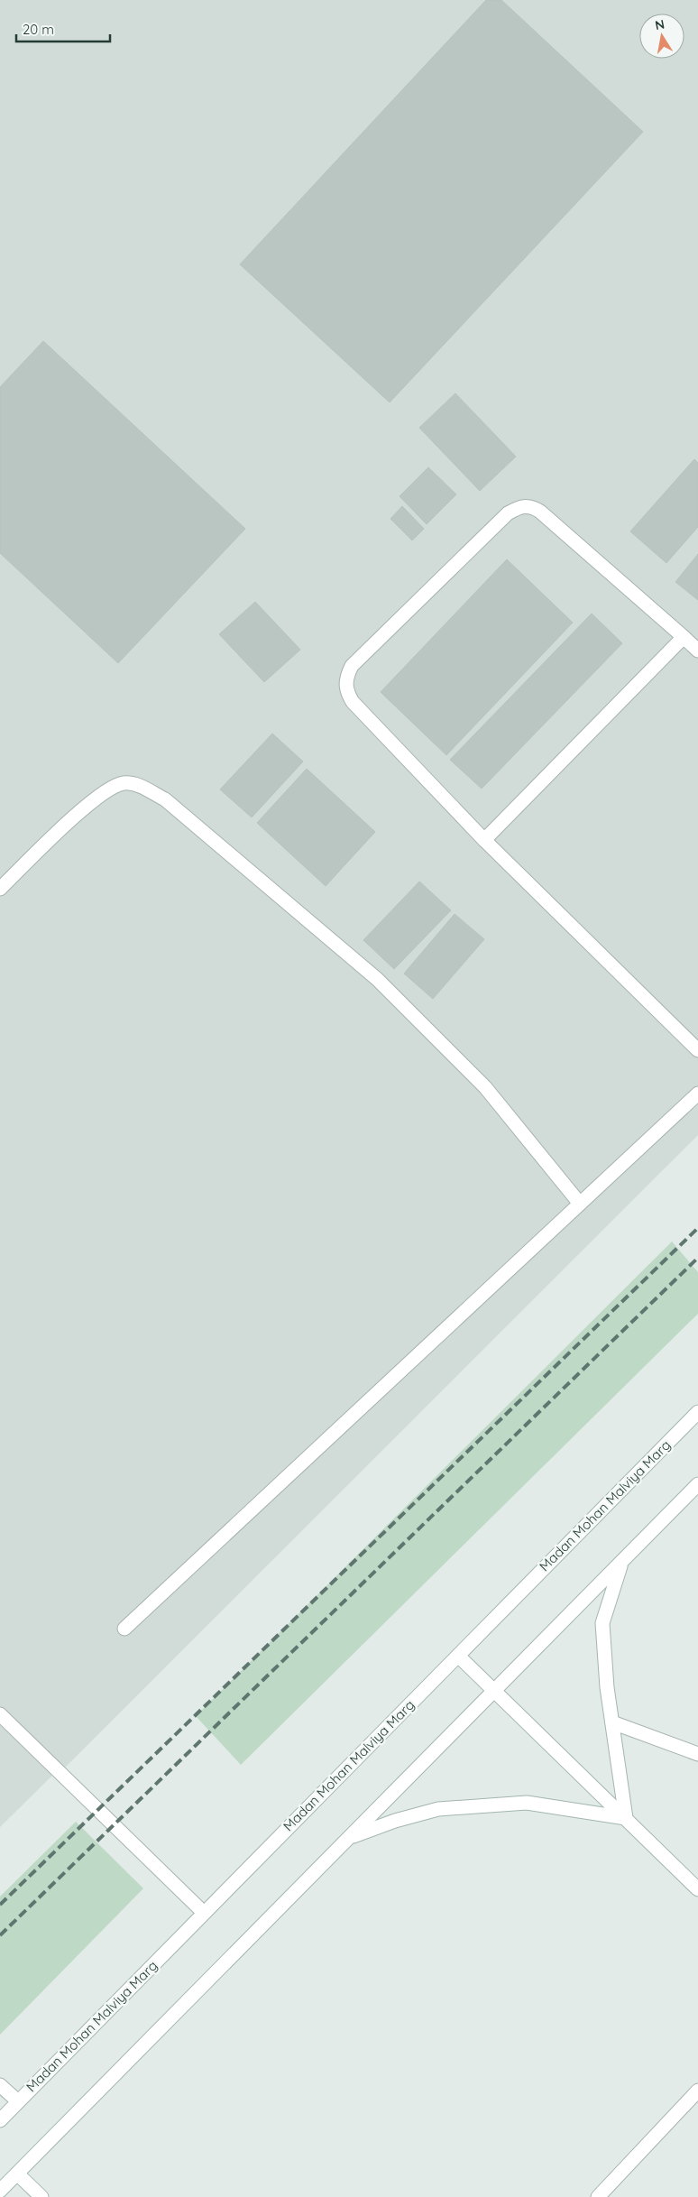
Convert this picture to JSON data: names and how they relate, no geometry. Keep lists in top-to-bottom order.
{
  "streets": {
    "main road": ["Madan Mohan Malviya Marg"]
  },
  "scale_bar": "20 m",
  "north": "top"
}
